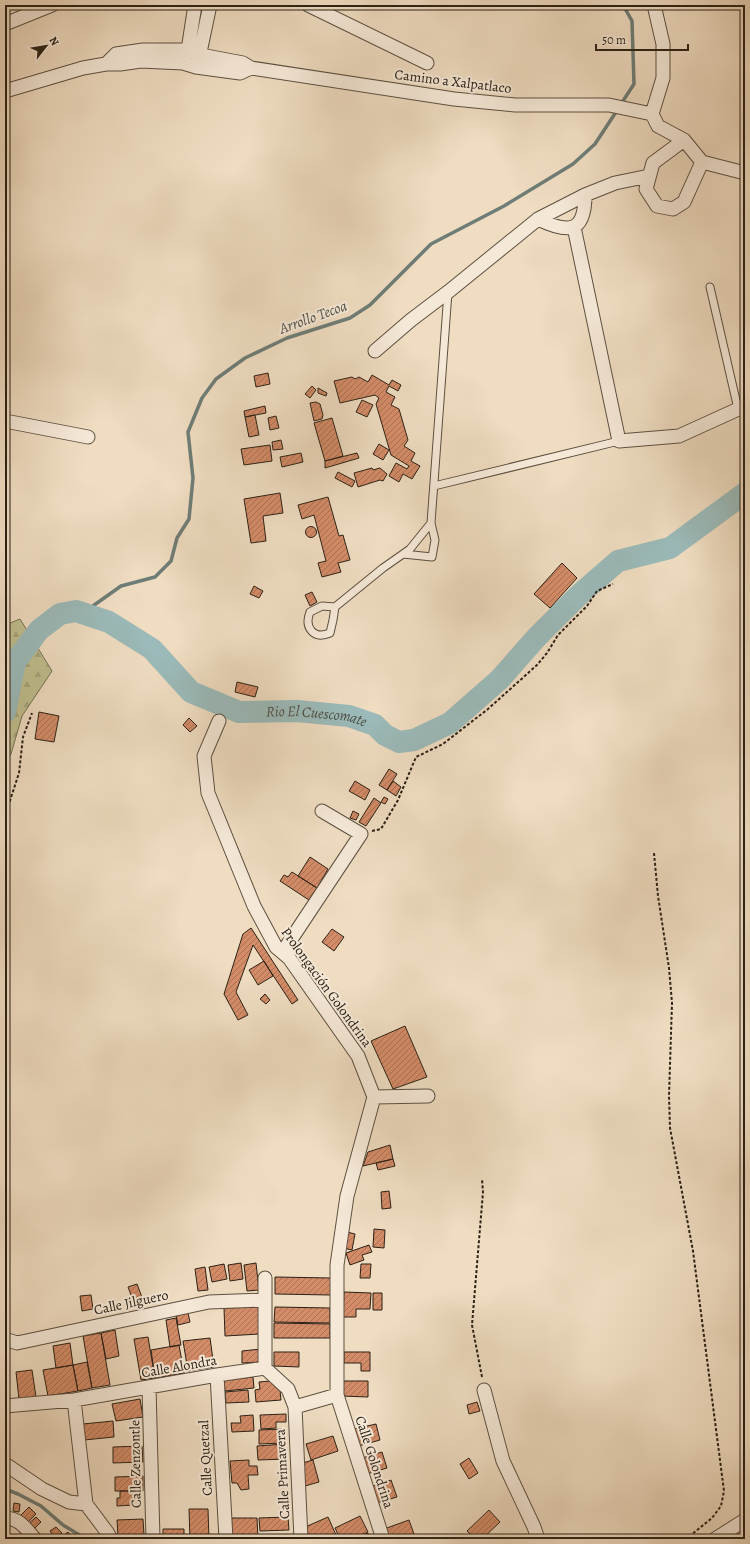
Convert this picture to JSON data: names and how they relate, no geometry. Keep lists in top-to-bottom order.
{
  "streets": {
    "street": [
      "Camino a Xalpatlaco",
      "Prolongación Golondrina",
      "Calle Jilguero",
      "Calle Alondra",
      "Calle Quetzal",
      "Calle Golondrina",
      "Calle Zenzontle",
      "Calle Primavera"
    ]
  },
  "crossings": [
    ["Calle Alondra", "Calle Quetzal"],
    ["Calle Alondra", "Calle Zenzontle"]
  ],
  "water": ["Arrollo Tecoa", "Rio El Cuescomate"],
  "scale_bar": "50 m",
  "north": "top right"
}
